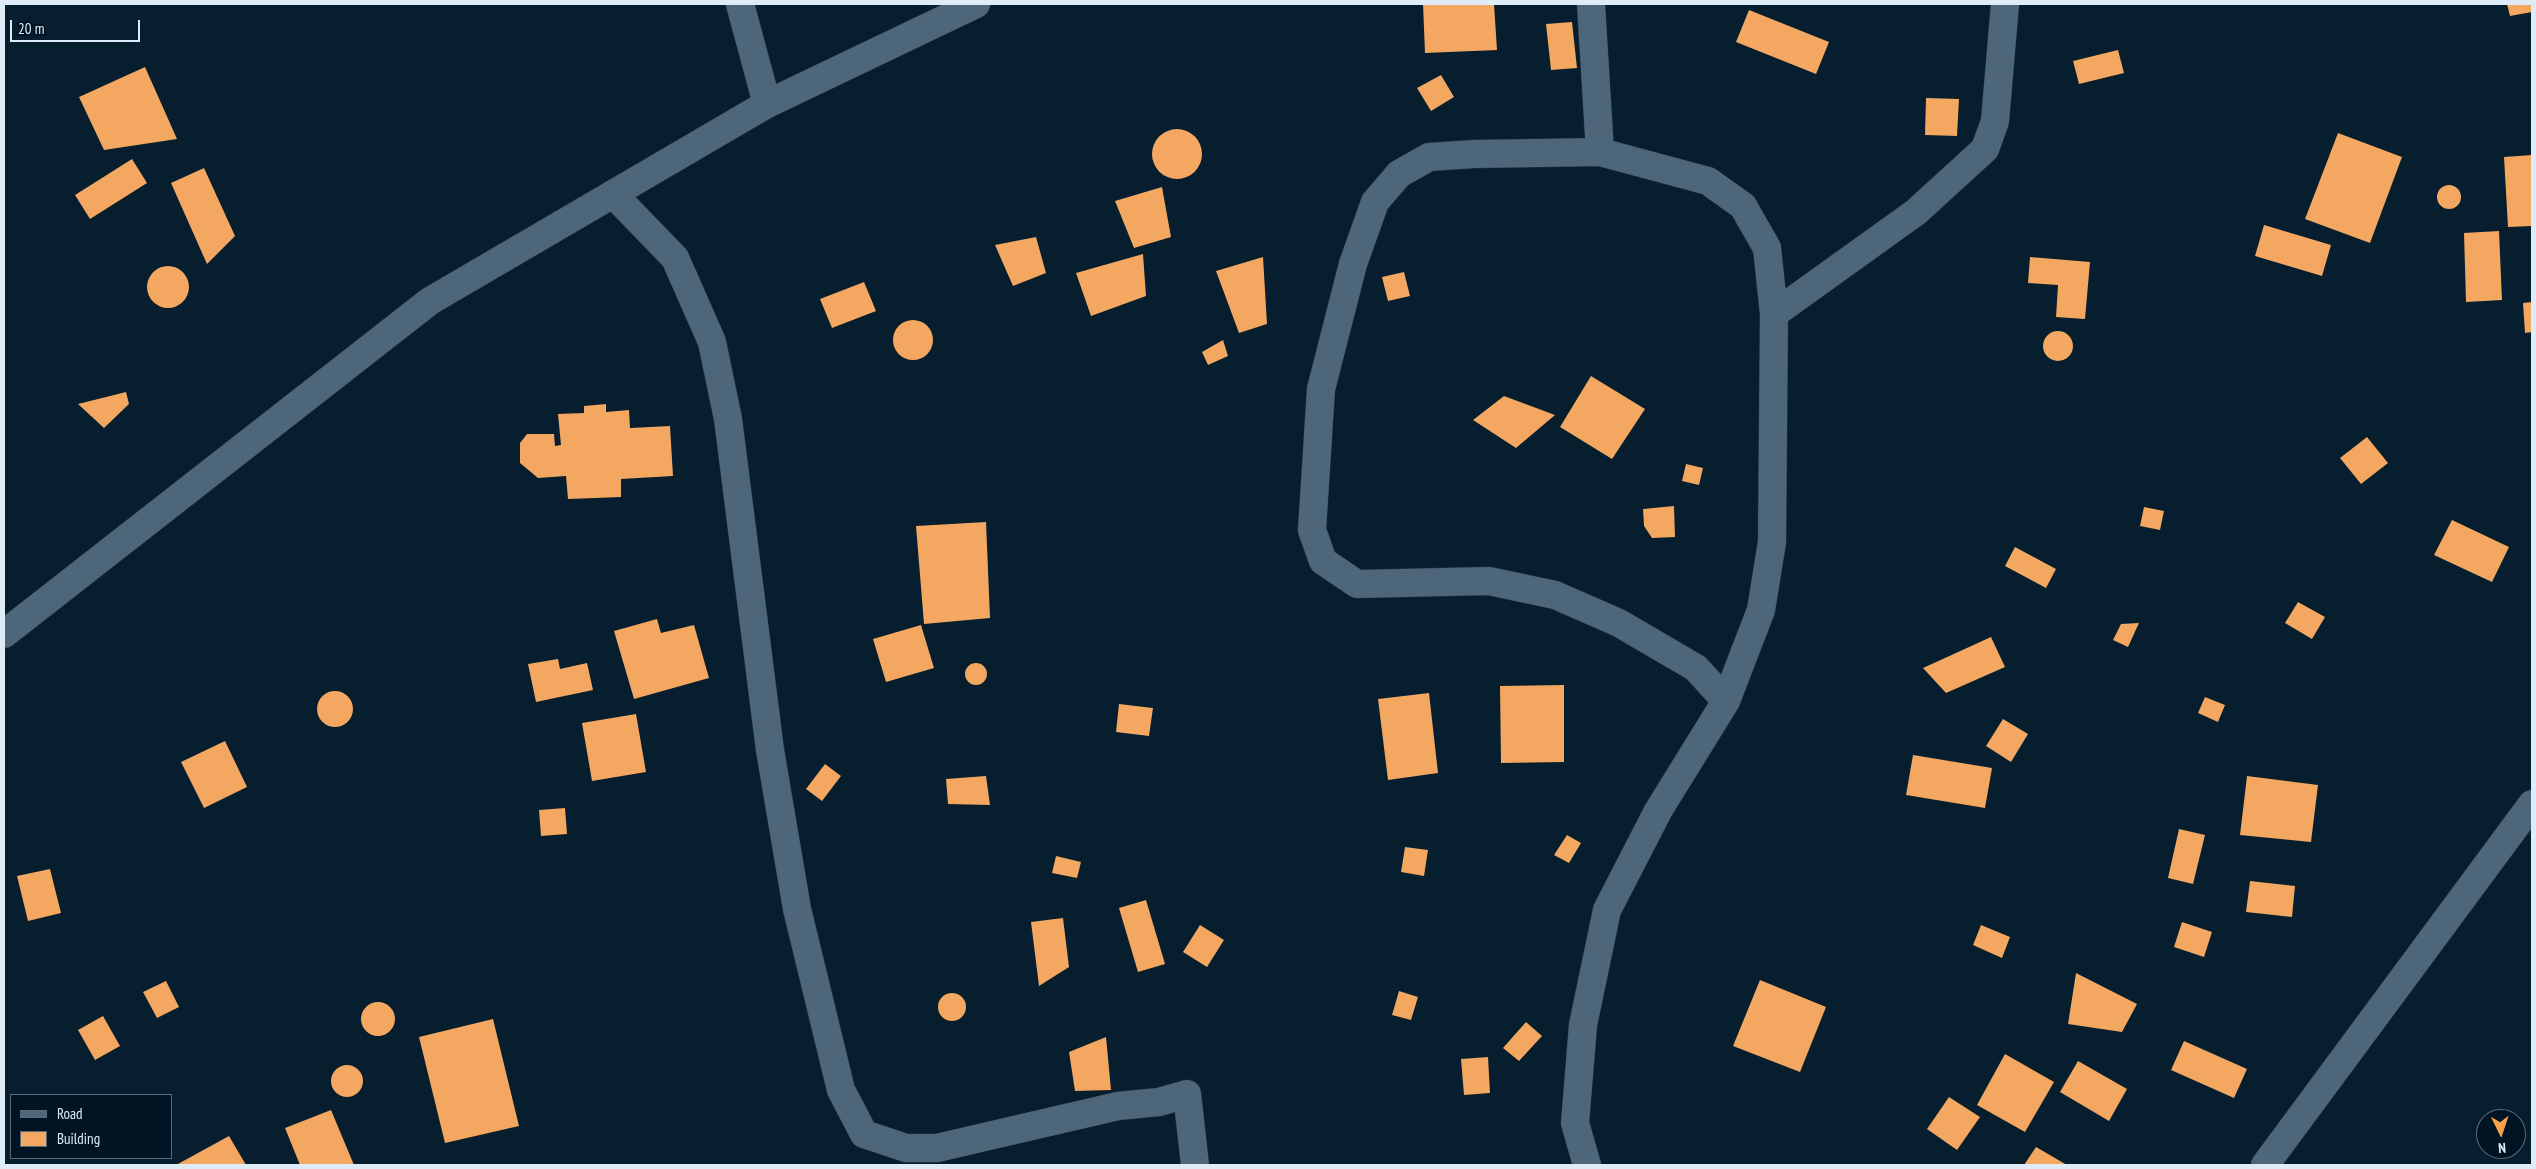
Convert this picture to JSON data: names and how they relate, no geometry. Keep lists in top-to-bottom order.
{
  "legend": ["Road", "Building"],
  "scale_bar": "20 m",
  "north": "bottom"
}
